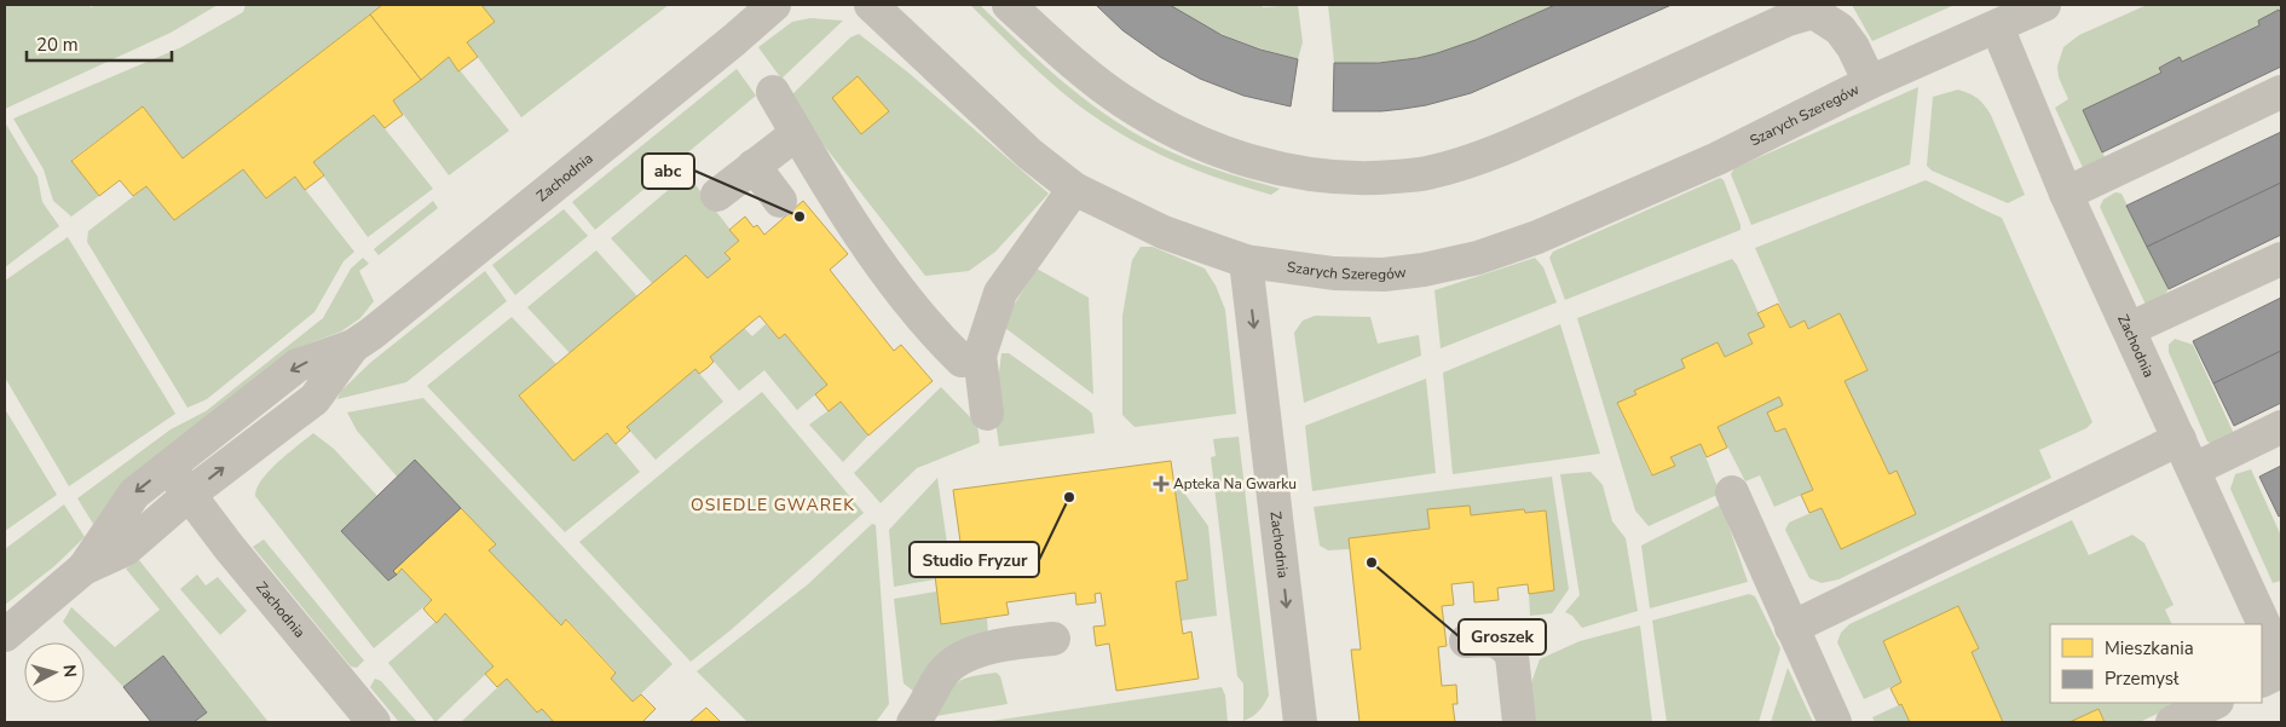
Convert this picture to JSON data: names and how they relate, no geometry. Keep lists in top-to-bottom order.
{
  "streets": {
    "street": ["Szarych Szeregów", "Zachodnia"]
  },
  "crossings": [
    ["Szarych Szeregów", "Zachodnia"]
  ],
  "districts": ["OSIEDLE GWAREK"],
  "places": {
    "other": ["abc", "Studio Fryzur", "Groszek"],
    "health": ["Apteka Na Gwarku"]
  },
  "legend": ["Mieszkania", "Przemysł"],
  "scale_bar": "20 m",
  "north": "right"
}
